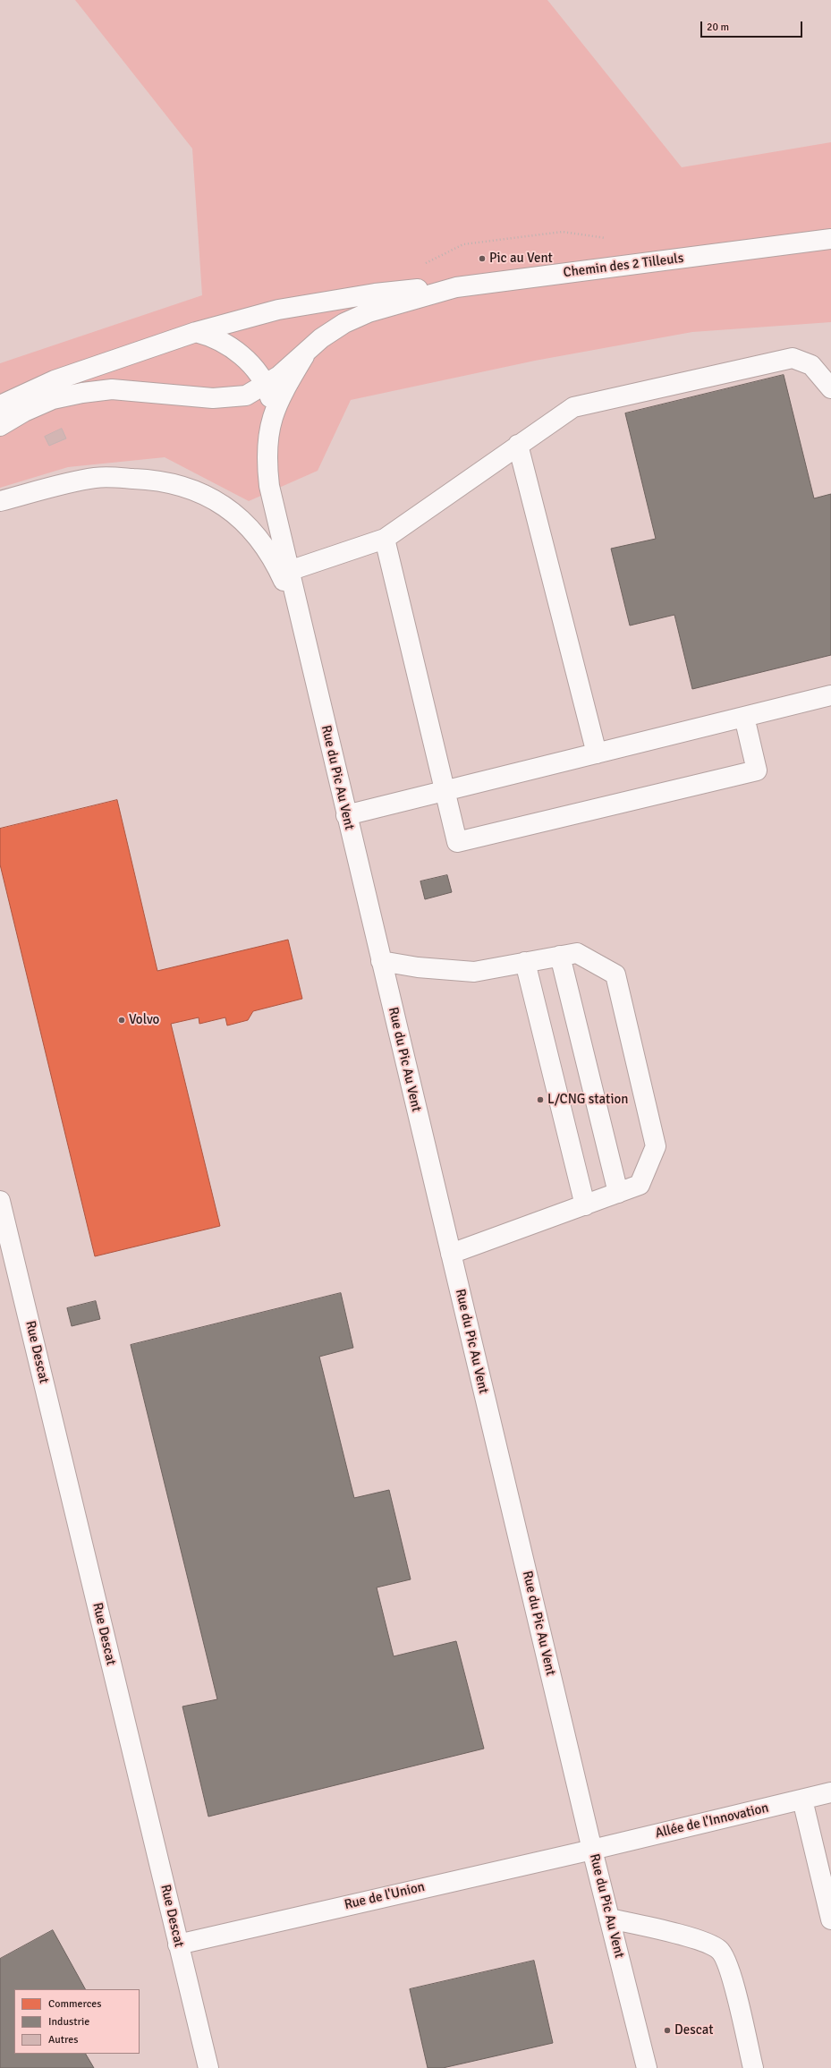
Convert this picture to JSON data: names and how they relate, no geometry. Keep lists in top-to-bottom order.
{
  "streets": {
    "street": [
      "Chemin des 2 Tilleuls",
      "Rue du Pic Au Vent",
      "Rue Descat",
      "Allée de l'Innovation",
      "Rue de l'Union"
    ]
  },
  "crossings": [
    ["Chemin des 2 Tilleuls", "Rue du Pic Au Vent"],
    ["Rue du Pic Au Vent", "Allée de l'Innovation"],
    ["Rue du Pic Au Vent", "Rue de l'Union"],
    ["Rue Descat", "Rue de l'Union"],
    ["Allée de l'Innovation", "Rue de l'Union"]
  ],
  "places": [
    "Pic au Vent",
    "Volvo",
    "L/CNG station",
    "Descat"
  ],
  "legend": ["Commerces", "Industrie", "Autres"],
  "scale_bar": "20 m"
}
